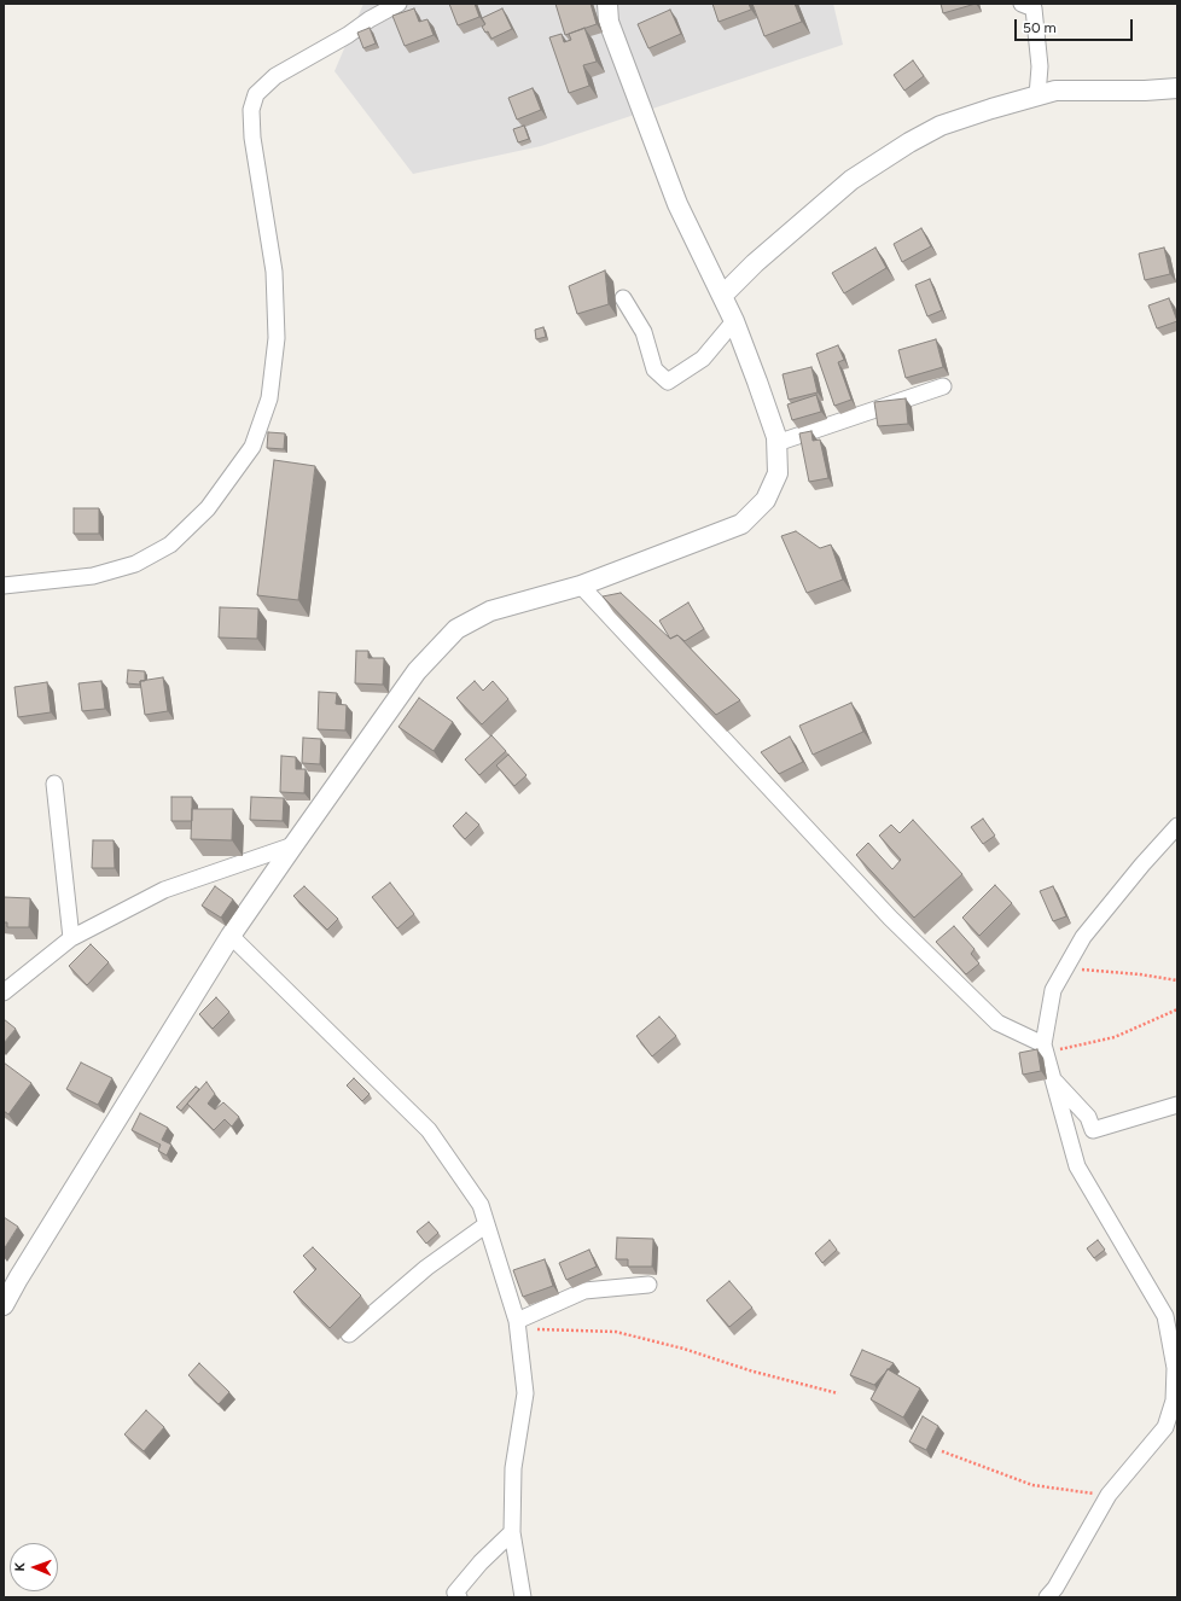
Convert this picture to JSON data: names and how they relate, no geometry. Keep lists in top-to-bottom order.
{
  "scale_bar": "50 m",
  "north": "left"
}
